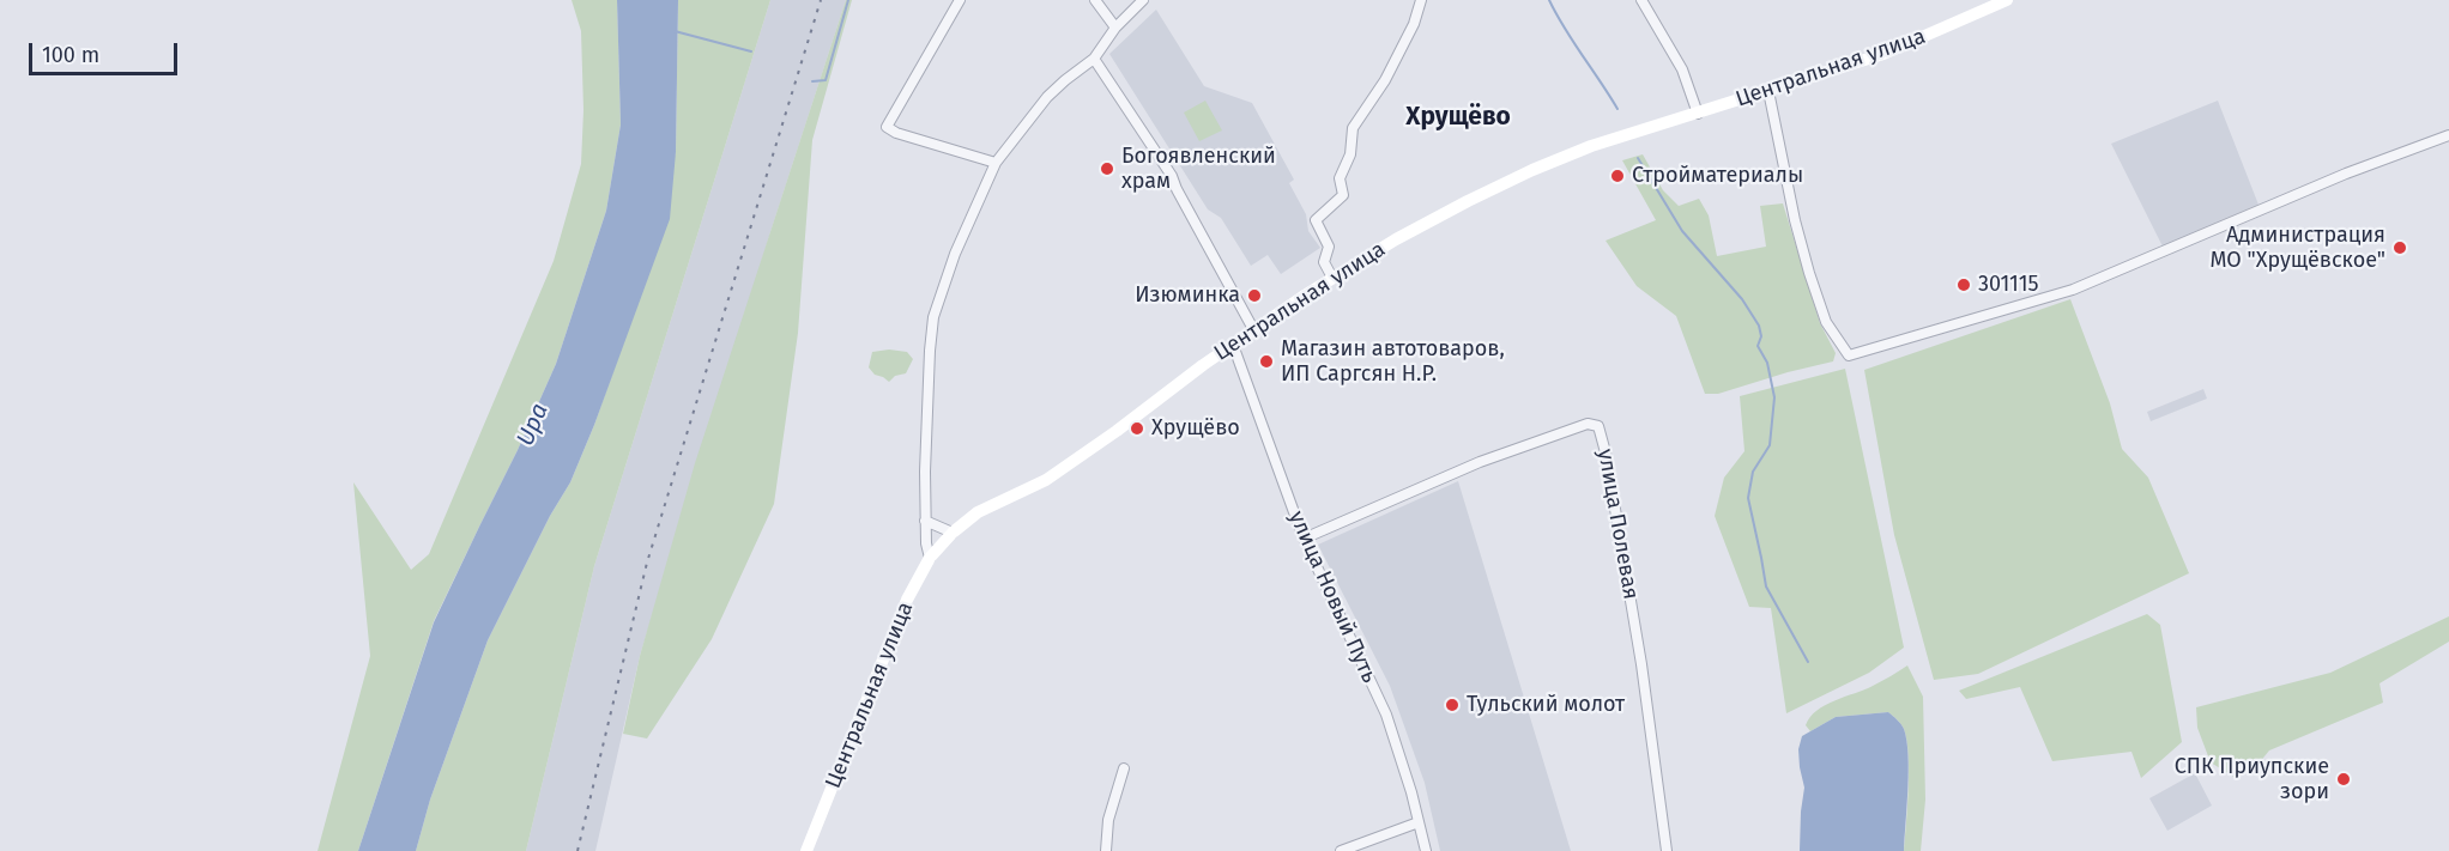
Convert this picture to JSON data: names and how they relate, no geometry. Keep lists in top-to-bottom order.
{
  "streets": {
    "main road": ["Центральная улица"],
    "street": ["улица Полевая", "улица Новый Путь"]
  },
  "crossings": [
    ["Центральная улица", "улица Новый Путь"],
    ["улица Полевая", "улица Новый Путь"]
  ],
  "districts": ["Хрущёво"],
  "water": ["Upa"],
  "places": [
    "Богоявленский храм",
    "Стройматериалы",
    "Администрация МО \"Хрущёвское\"",
    "301115",
    "Изюминка",
    "Магазин автотоваров, ИП Саргсян Н.Р.",
    "Хрущёво",
    "Тульский молот",
    "СПК Приупские зори"
  ],
  "scale_bar": "100 m"
}
